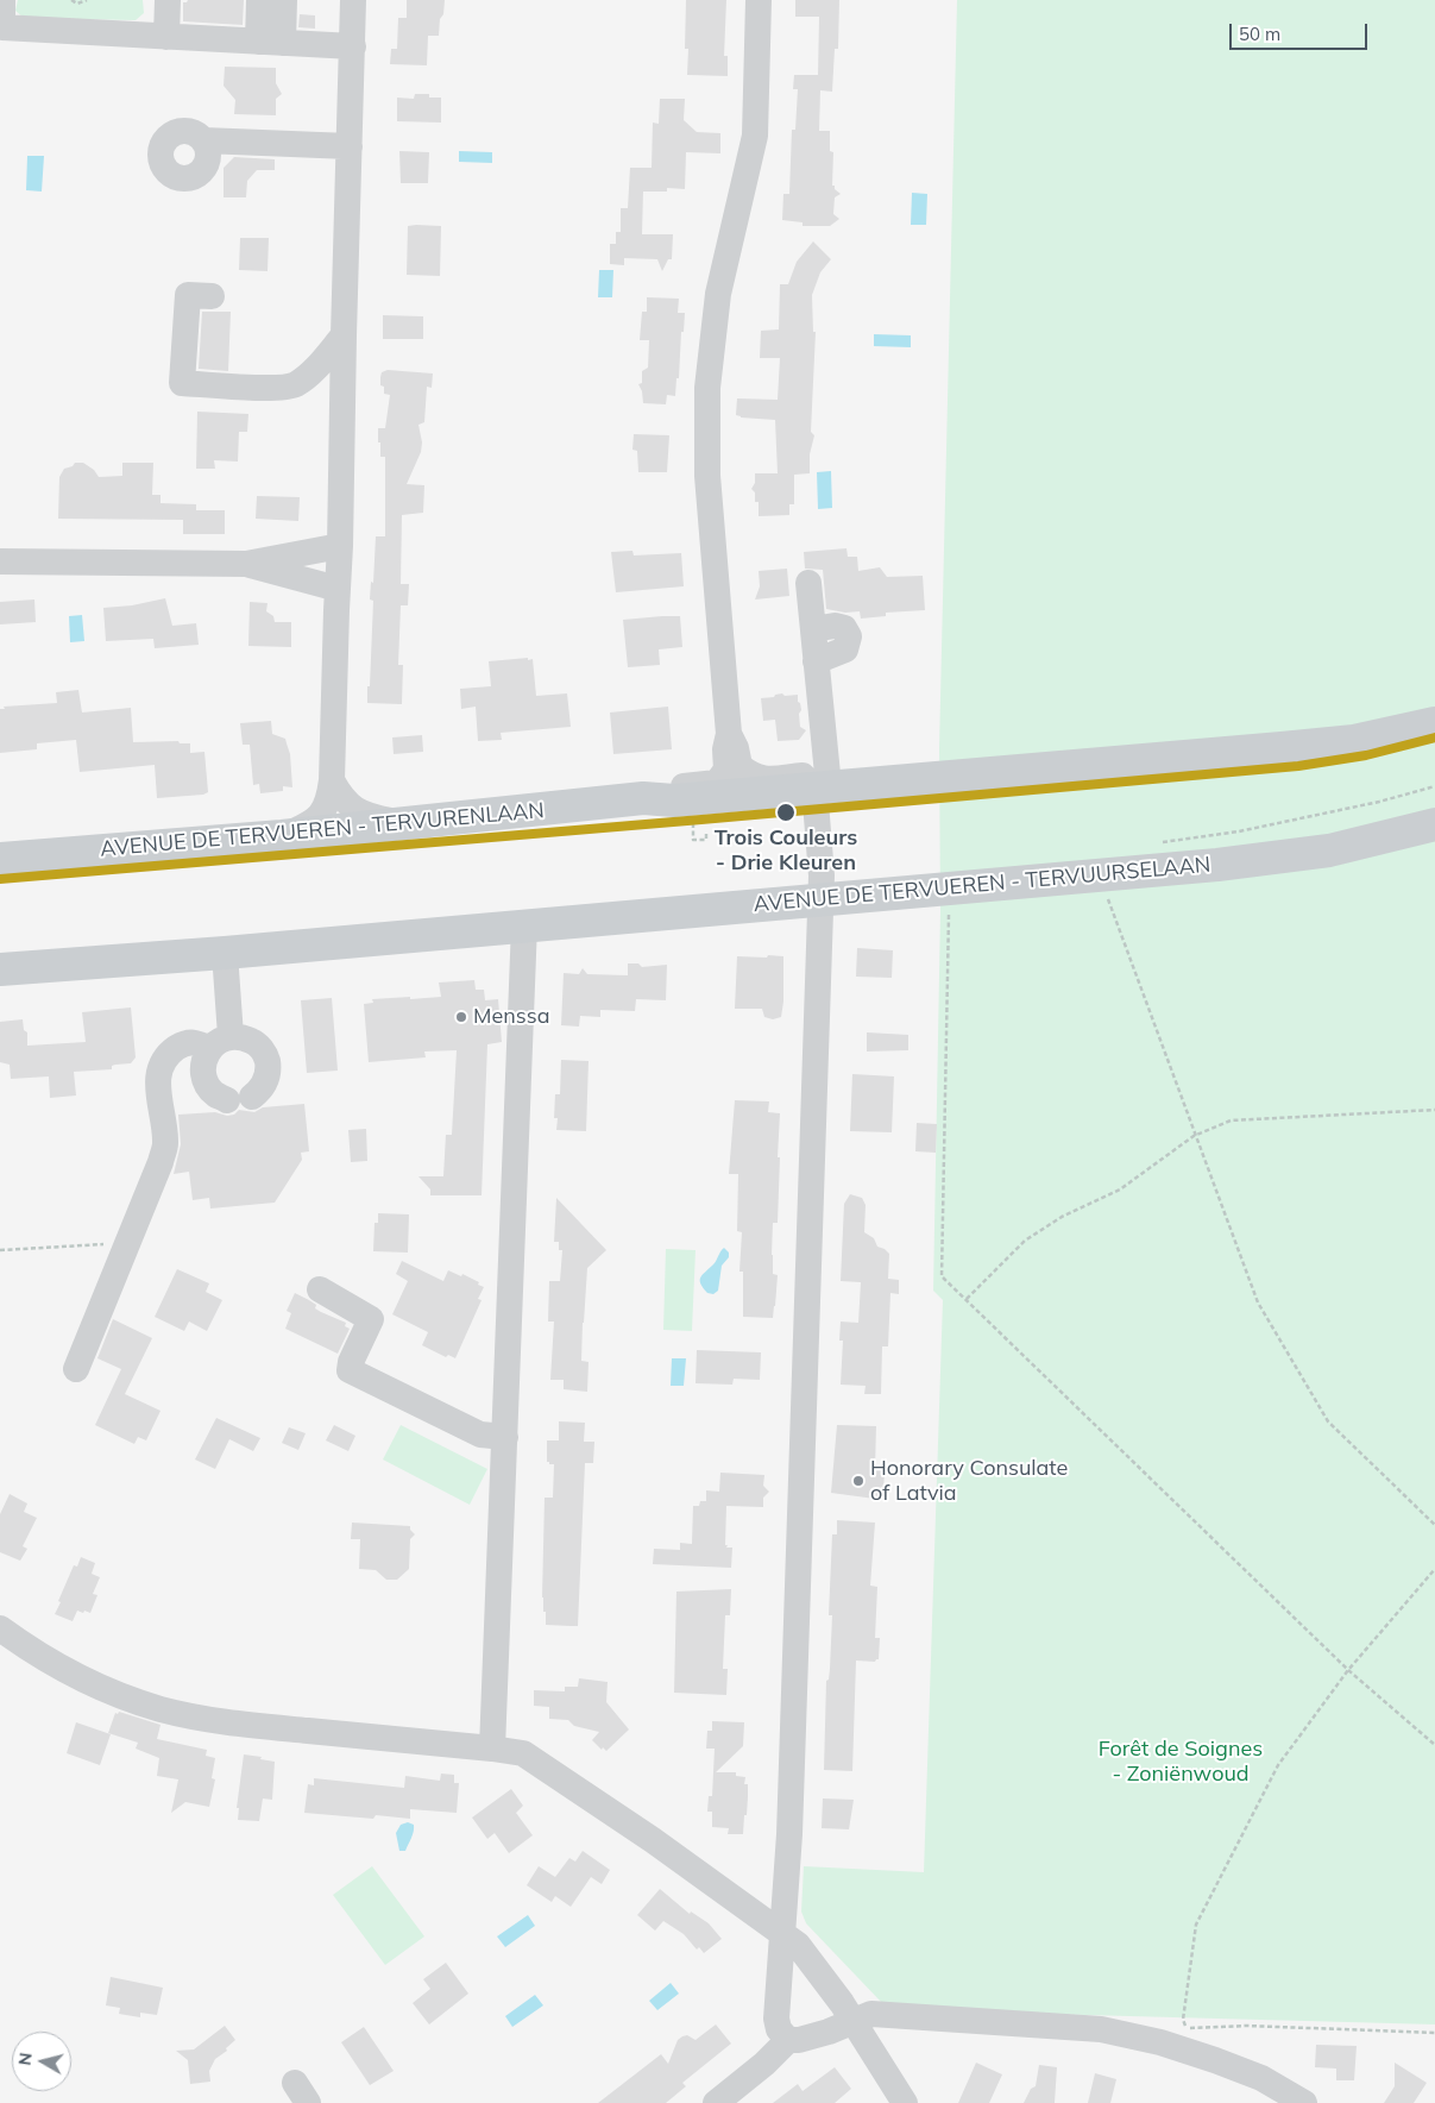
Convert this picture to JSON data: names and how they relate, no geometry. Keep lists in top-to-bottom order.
{
  "streets": {
    "main road": ["AVENUE DE TERVUEREN - TERVURENLAAN", "AVENUE DE TERVUEREN - TERVUURSELAAN"]
  },
  "parks": ["Forêt de Soignes - Zoniënwoud"],
  "places": ["Trois Couleurs - Drie Kleuren", "Menssa", "Honorary Consulate of Latvia"],
  "scale_bar": "50 m",
  "north": "left"
}
